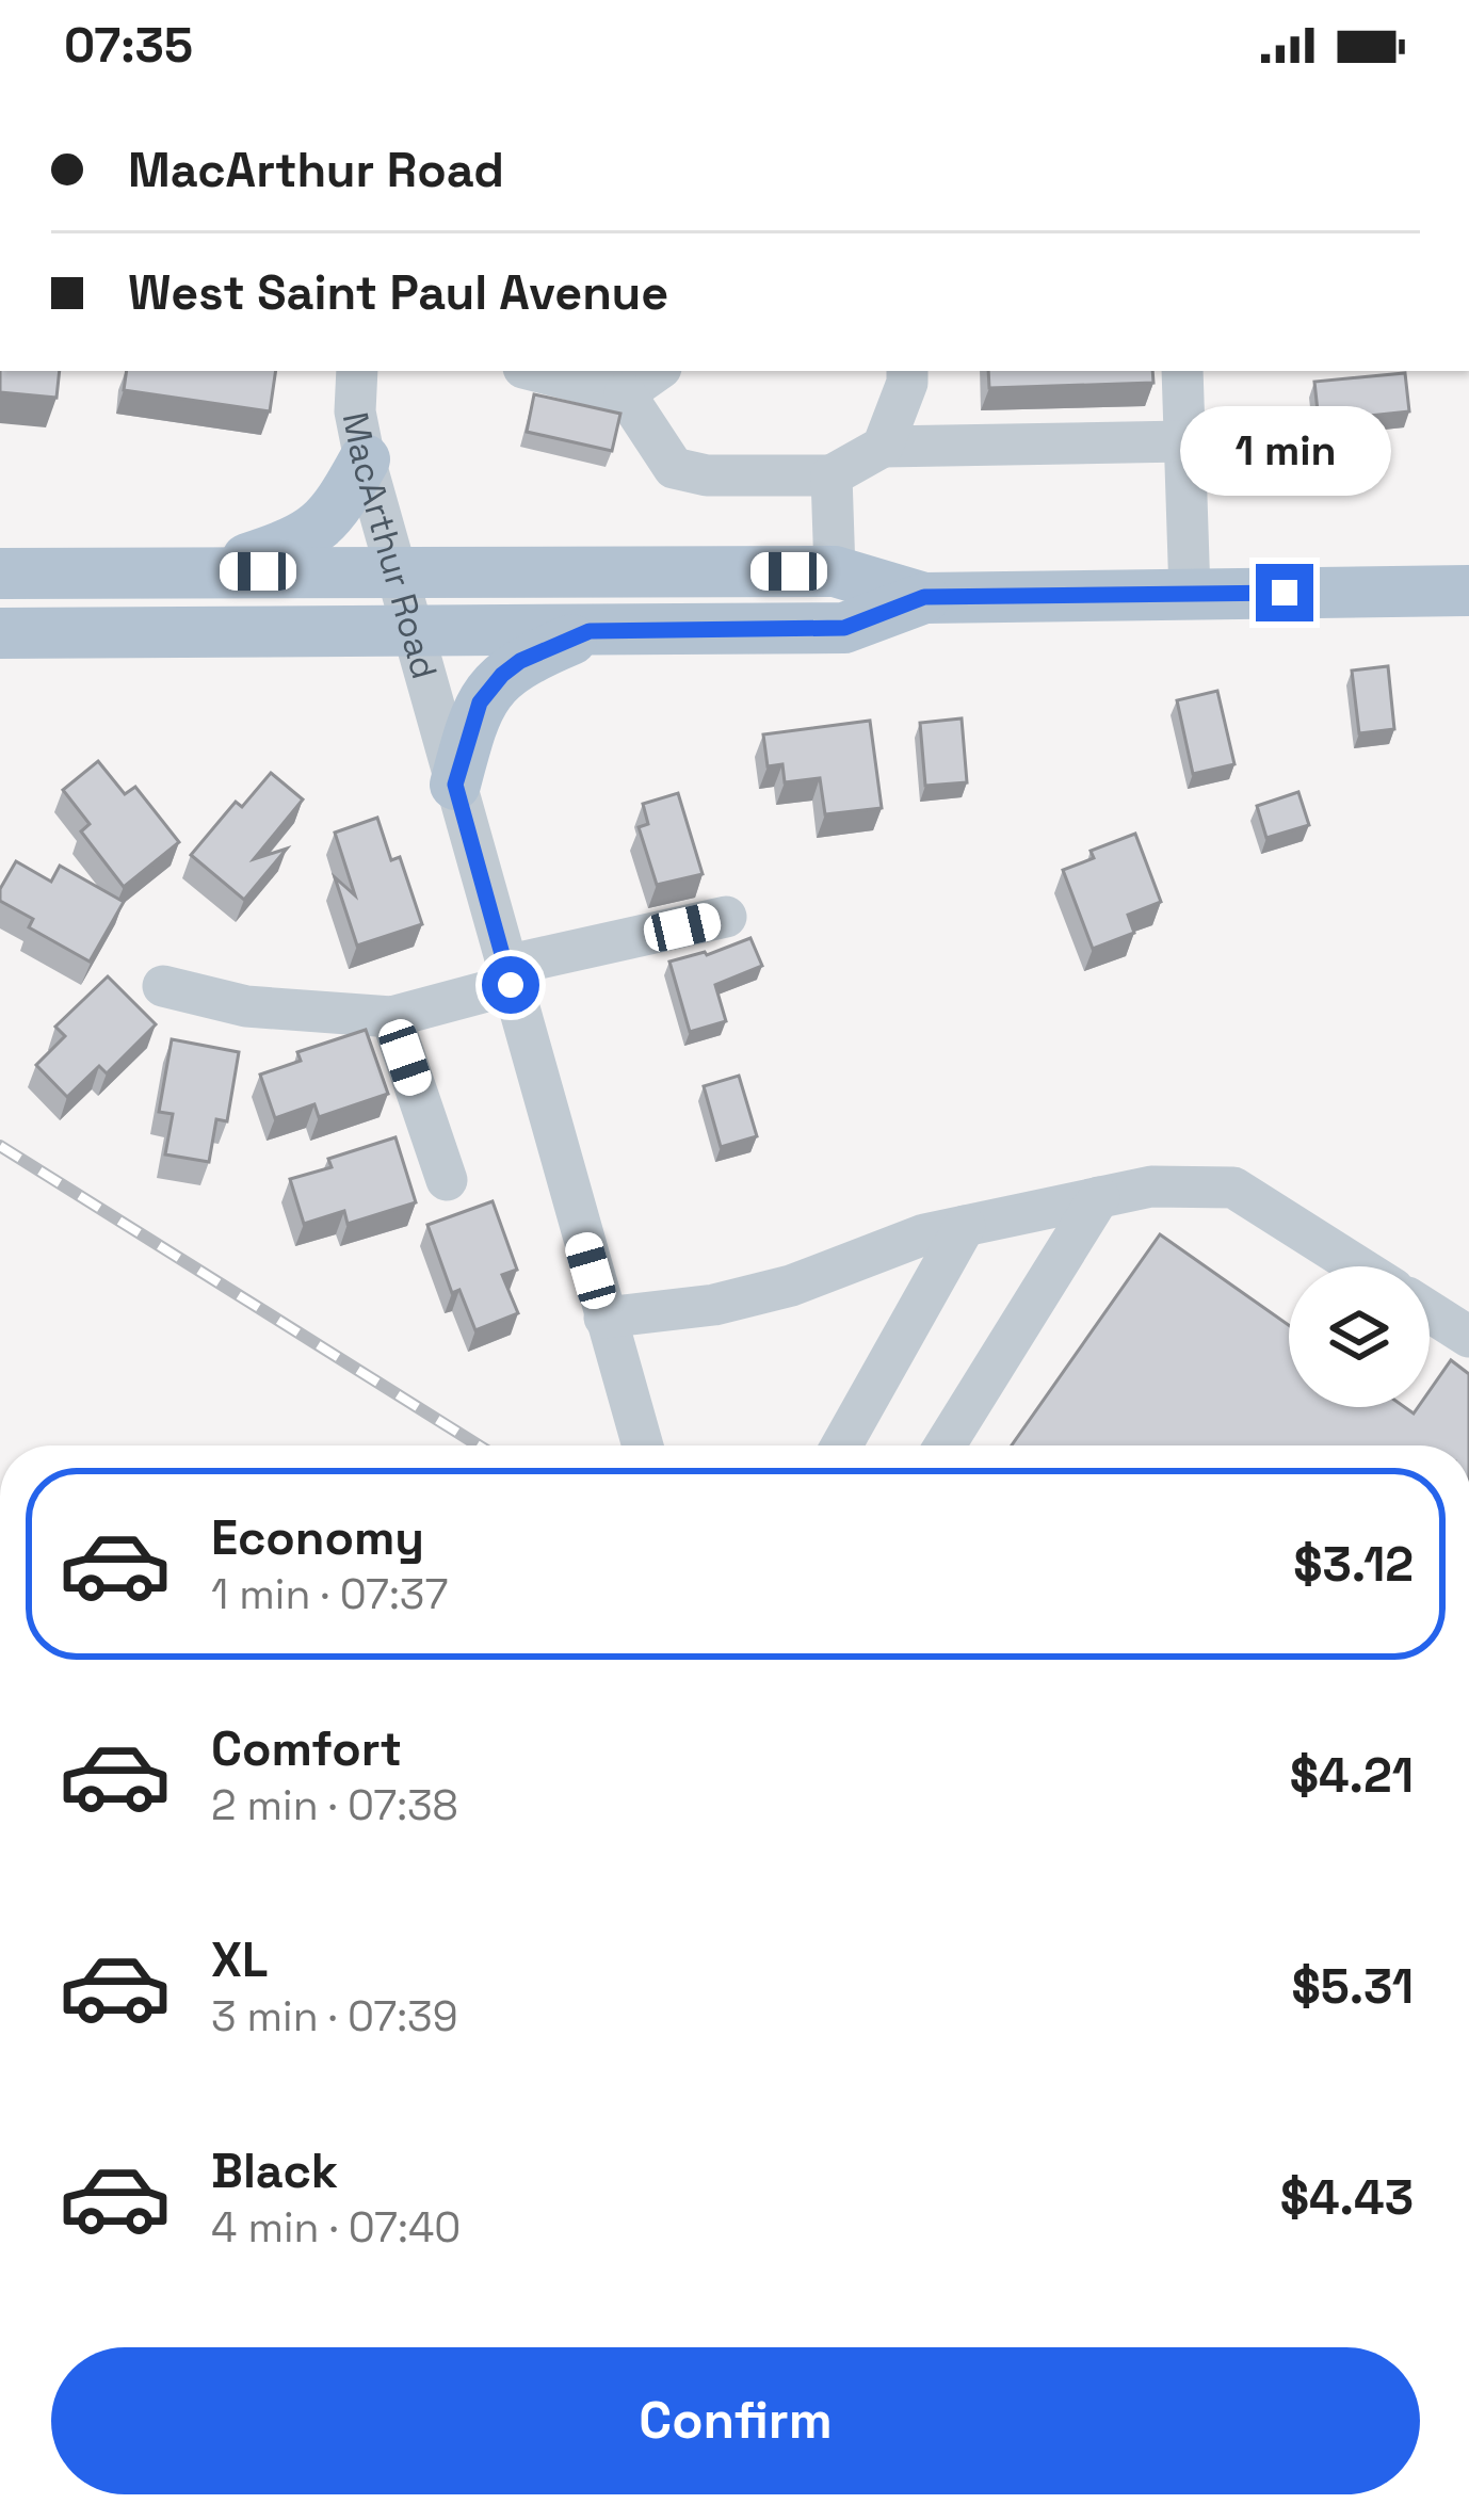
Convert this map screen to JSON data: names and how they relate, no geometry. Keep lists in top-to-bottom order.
{
  "streets": {
    "street": ["MacArthur Road"]
  },
  "page": {
    "status": "07:35",
    "banner": ["MacArthur Road", "West Saint Paul Avenue"],
    "bubble": "1 min",
    "list": [
      {
        "name": "Economy",
        "note": "1 min · 07:37",
        "value": "$3.12"
      },
      {
        "name": "Comfort",
        "note": "2 min · 07:38",
        "value": "$4.21"
      },
      {
        "name": "XL",
        "note": "3 min · 07:39",
        "value": "$5.31"
      },
      {
        "name": "Black",
        "note": "4 min · 07:40",
        "value": "$4.43"
      }
    ],
    "buttons": "Confirm"
  }
}
